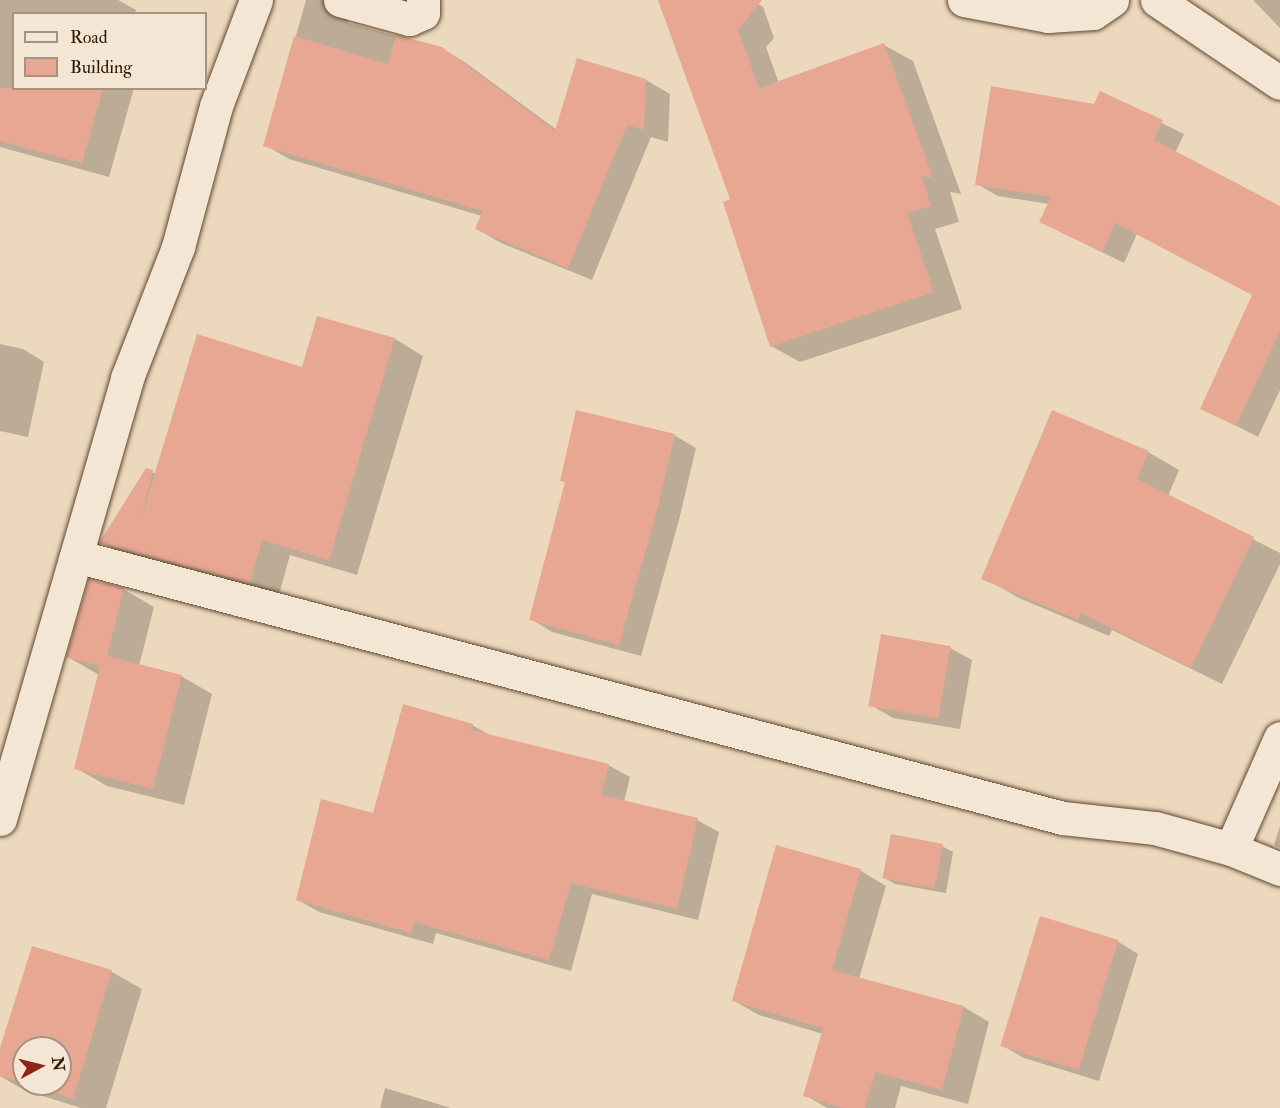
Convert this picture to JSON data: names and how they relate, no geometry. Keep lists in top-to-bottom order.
{
  "legend": ["Road", "Building"],
  "north": "right"
}
